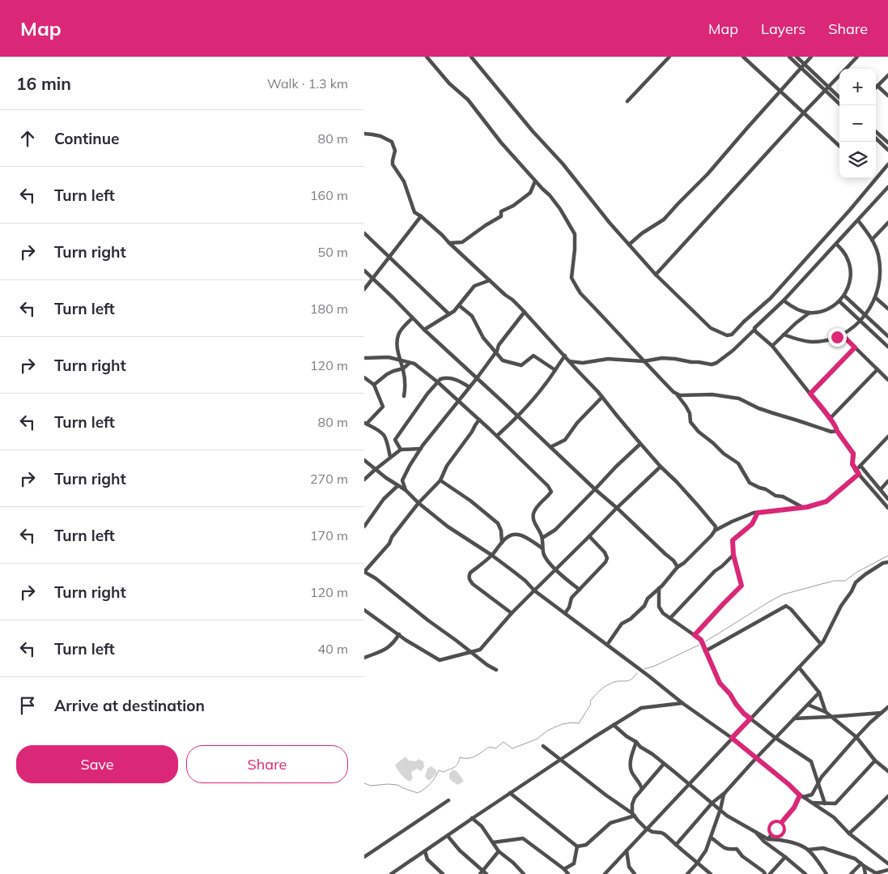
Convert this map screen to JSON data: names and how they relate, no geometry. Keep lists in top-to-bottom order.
{
  "page": {
    "header": "Map",
    "nav": ["Map", "Layers", "Share"],
    "heading": ["16 min", "Walk · 1.3 km"],
    "map_buttons": ["+", "−"],
    "list": [
      ["Continue", "80 m"],
      ["Turn left", "160 m"],
      ["Turn right", "50 m"],
      ["Turn left", "180 m"],
      ["Turn right", "120 m"],
      ["Turn left", "80 m"],
      ["Turn right", "270 m"],
      ["Turn left", "170 m"],
      ["Turn right", "120 m"],
      ["Turn left", "40 m"],
      "Arrive at destination"
    ],
    "buttons": ["Save", "Share"]
  }
}
